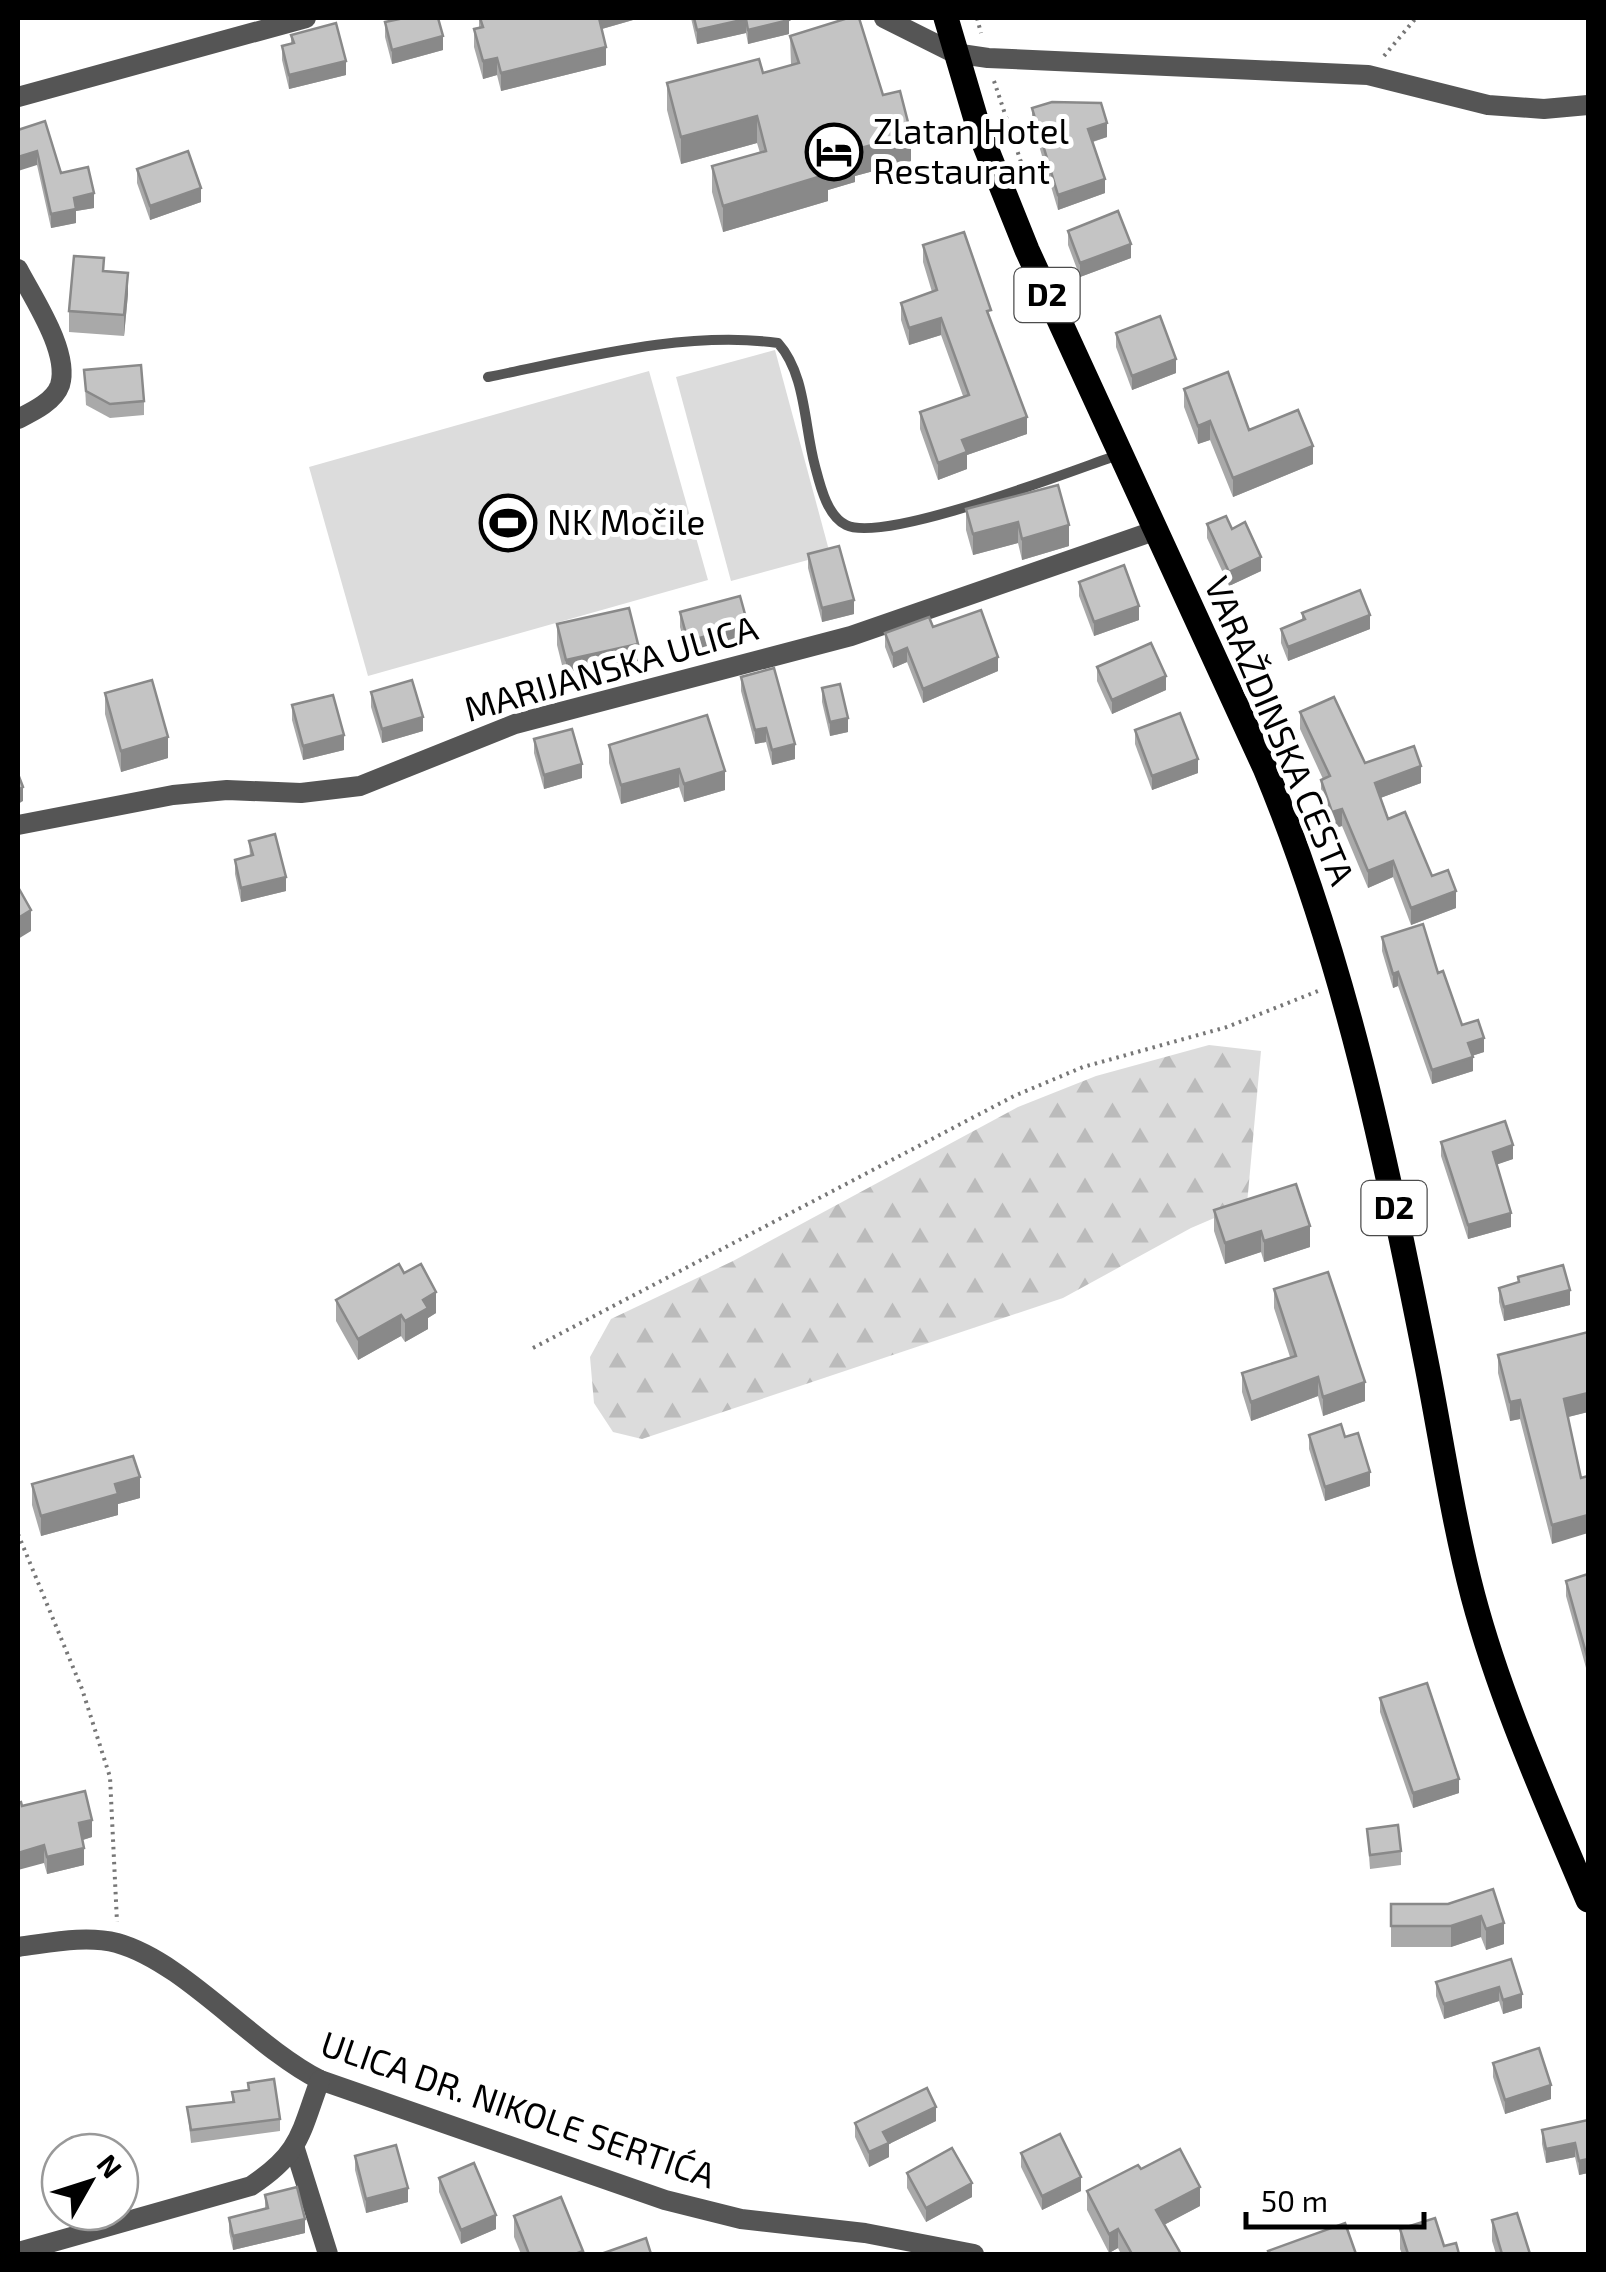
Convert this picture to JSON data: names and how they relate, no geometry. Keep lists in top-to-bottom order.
{
  "streets": {
    "main road": ["D2", "VARAŽDINSKA CESTA"],
    "street": ["MARIJANSKA ULICA", "ULICA DR. NIKOLE SERTIĆA"]
  },
  "crossings": [
    ["MARIJANSKA ULICA", "VARAŽDINSKA CESTA"]
  ],
  "places": {
    "hotel": ["Zlatan Hotel Restaurant"],
    "sports": ["NK Močile"]
  },
  "scale_bar": "50 m",
  "north": "top right"
}
